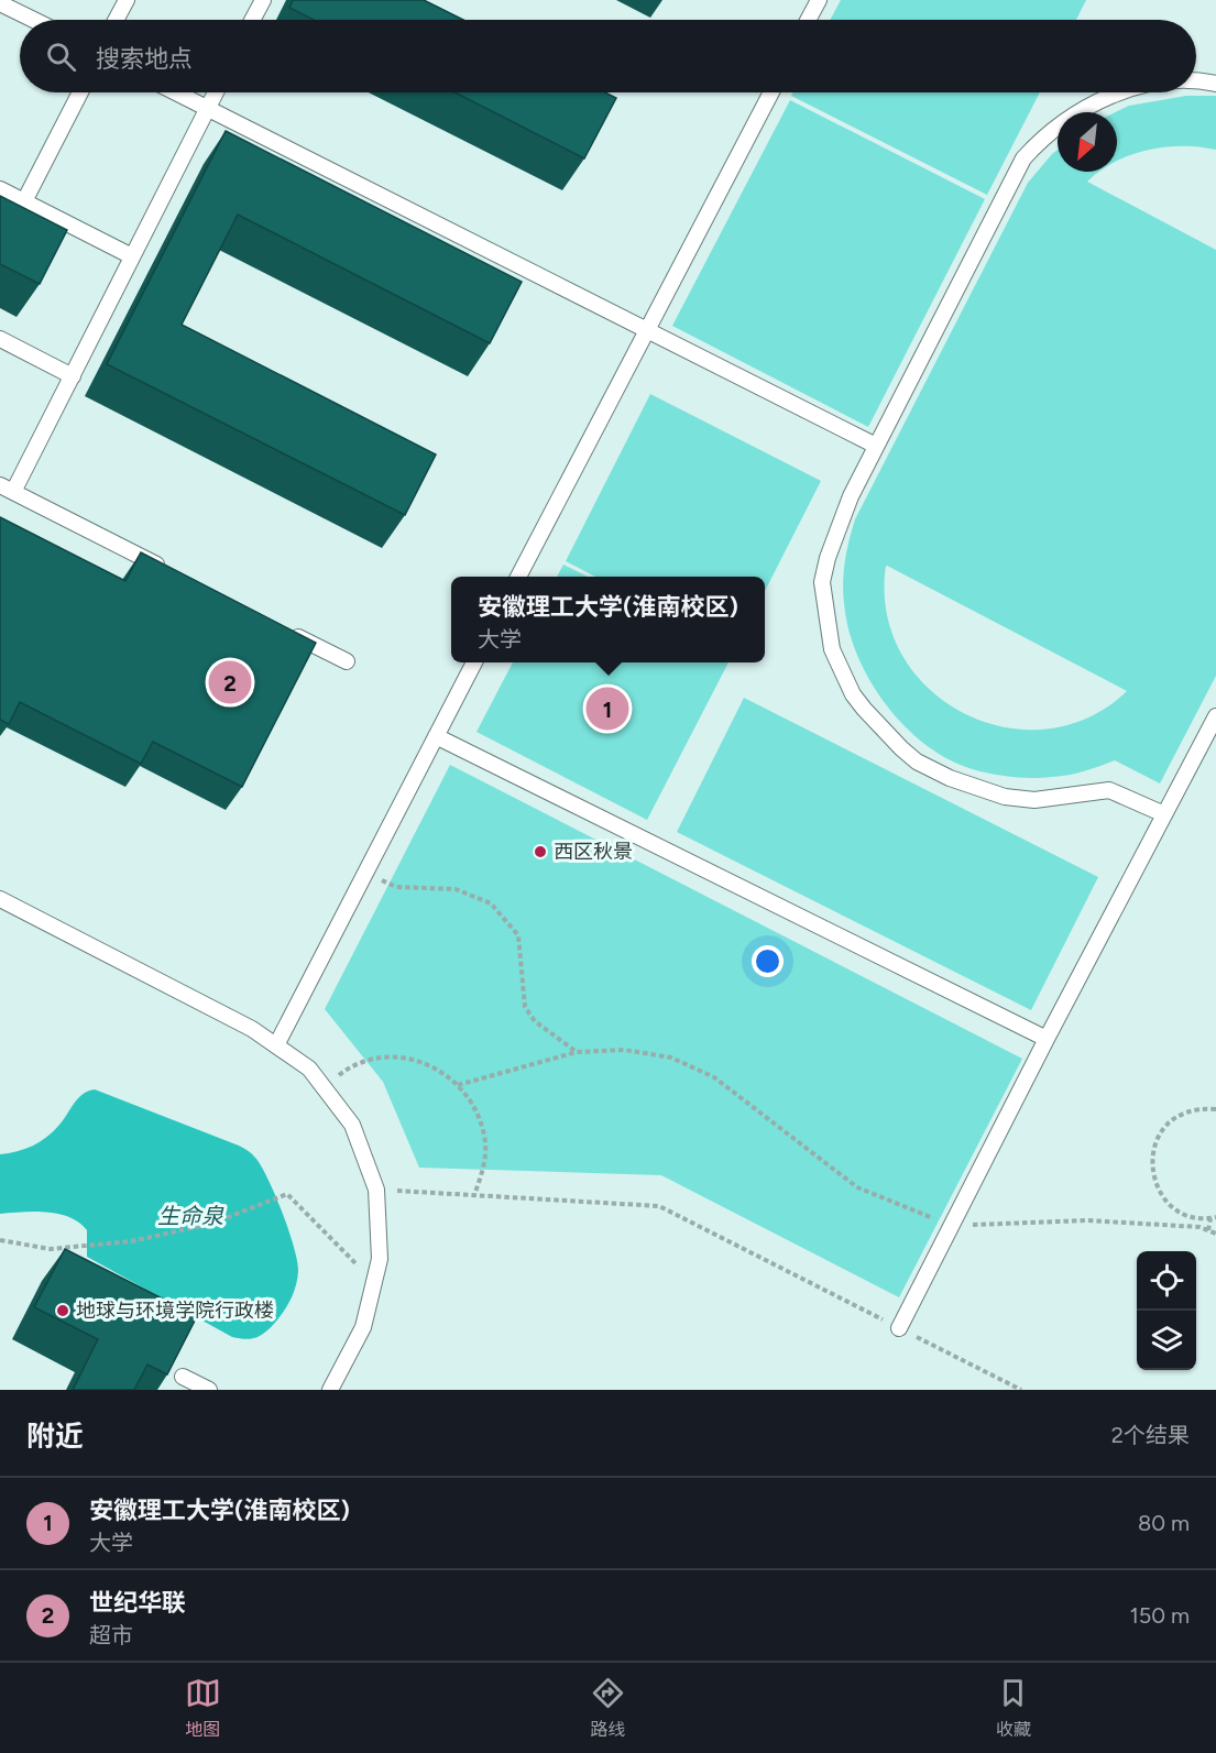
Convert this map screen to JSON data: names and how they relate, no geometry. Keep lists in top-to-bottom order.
{
  "water": ["生命泉"],
  "places": ["西区秋景", "地球与环境学院行政楼"],
  "north": "bottom left",
  "page": {
    "search": "搜索地点",
    "popup": ["安徽理工大学(淮南校区)", "大学"],
    "pins": ["2", "1"],
    "heading": ["附近", "2个结果"],
    "list": [
      {
        "mark": "1",
        "name": "安徽理工大学(淮南校区)",
        "note": "大学",
        "value": "80 m"
      },
      {
        "mark": "2",
        "name": "世纪华联",
        "note": "超市",
        "value": "150 m"
      }
    ],
    "nav": ["地图", "路线", "收藏"]
  }
}
